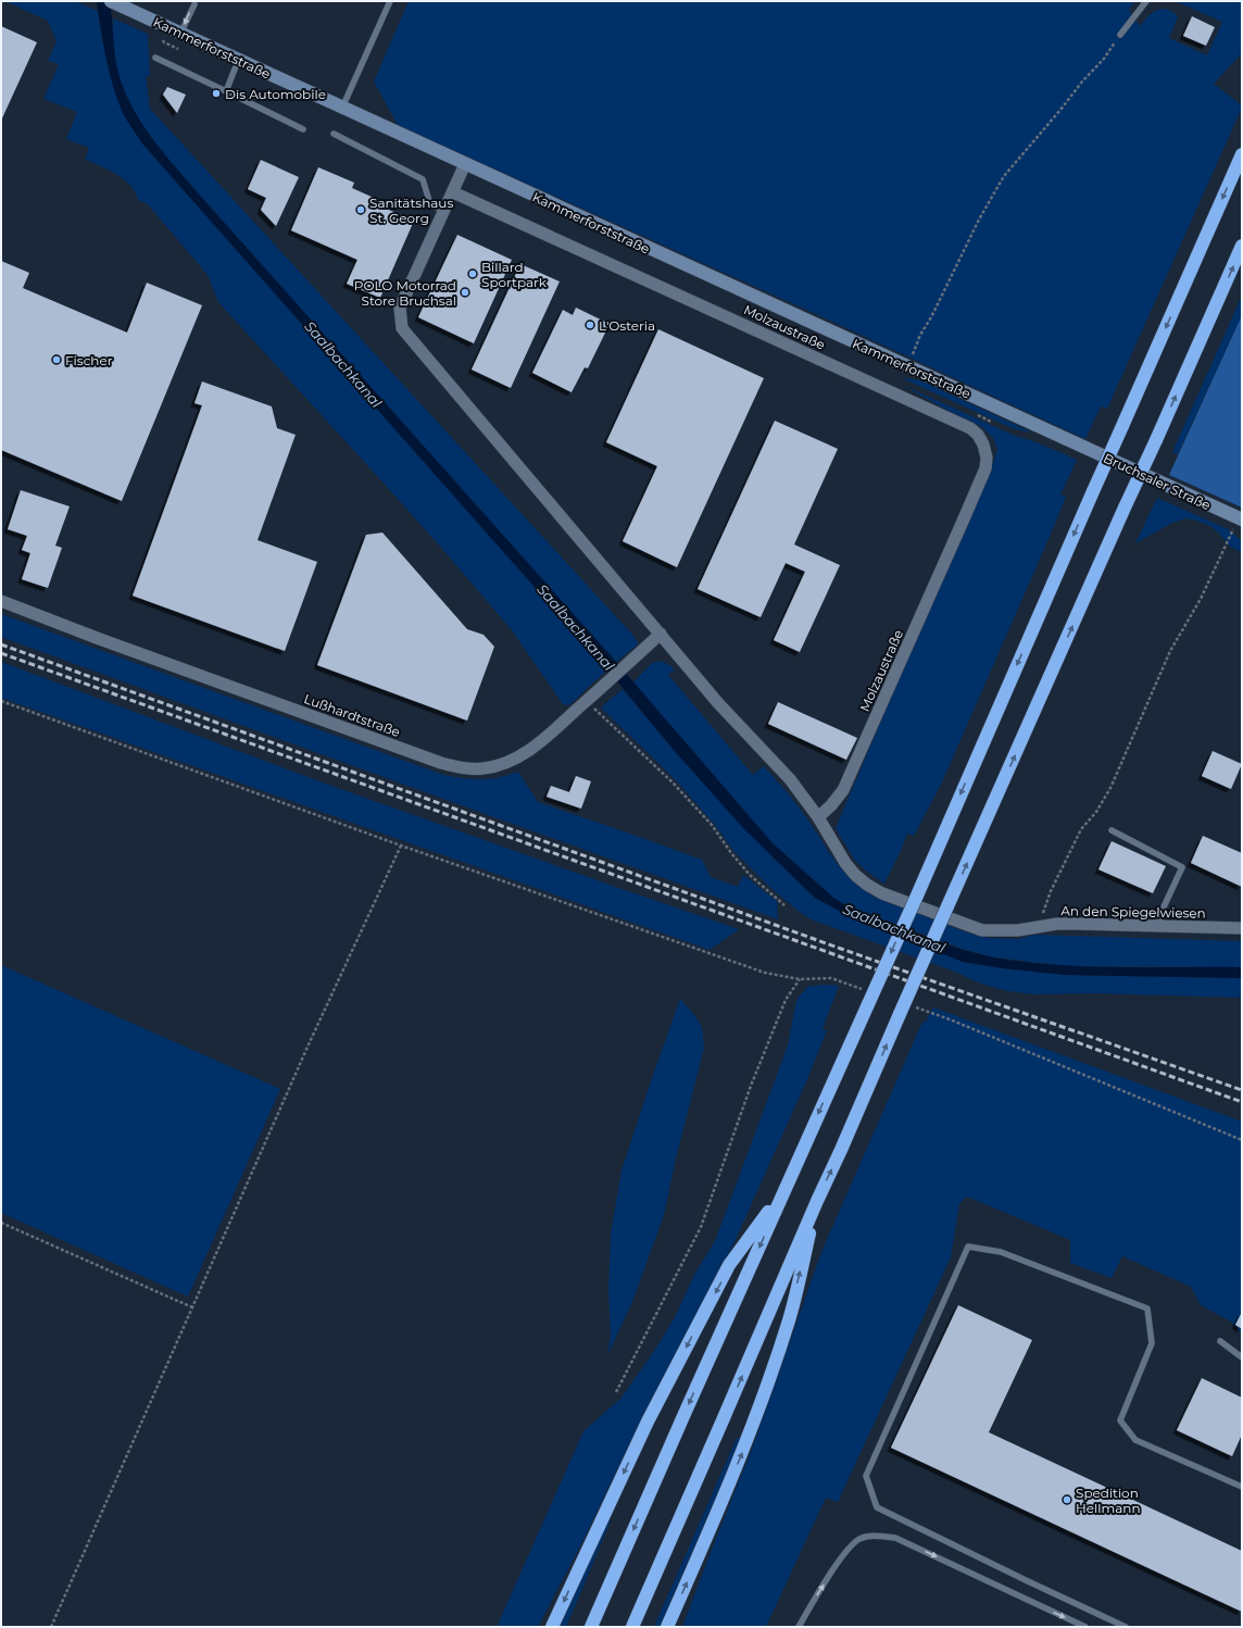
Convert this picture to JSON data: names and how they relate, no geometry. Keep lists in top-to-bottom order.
{
  "streets": {
    "street": [
      "Kammerforststraße",
      "Molzaustraße",
      "Bruchsaler Straße",
      "Lußhardtstraße",
      "An den Spiegelwiesen"
    ]
  },
  "crossings": [
    ["Kammerforststraße", "Bruchsaler Straße"],
    ["Molzaustraße", "An den Spiegelwiesen"]
  ],
  "water": ["Saalbachkanal"],
  "places": [
    "Dis Automobile",
    "Sanitätshaus St. Georg",
    "Billard Sportpark",
    "POLO Motorrad Store Bruchsal",
    "L'Osteria",
    "Fischer",
    "Spedition Hellmann"
  ]
}
